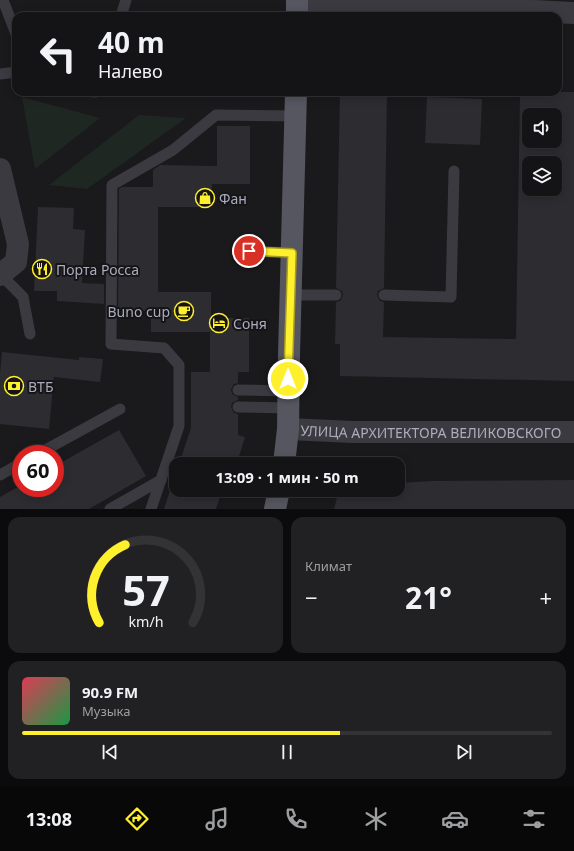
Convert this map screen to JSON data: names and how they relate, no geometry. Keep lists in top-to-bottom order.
{
  "streets": {
    "street": ["УЛИЦА АРХИТЕКТОРА ВЕЛИКОВСКОГО"]
  },
  "places": {
    "shop": ["Фан"],
    "restaurant": ["Порта Росса"],
    "cafe": ["Buno cup"],
    "hotel": ["Соня"],
    "bank": ["ВТБ"]
  },
  "page": {
    "turn": ["40 m", "Налево"],
    "limit": "60",
    "trip": "13:09 · 1 мин · 50 m",
    "tile": "Климат",
    "heat": ["−", "21°", "+"],
    "song": ["90.9 FM", "Музыка"],
    "tabs": "13:08",
    "gauge": ["57", "km/h"]
  }
}
